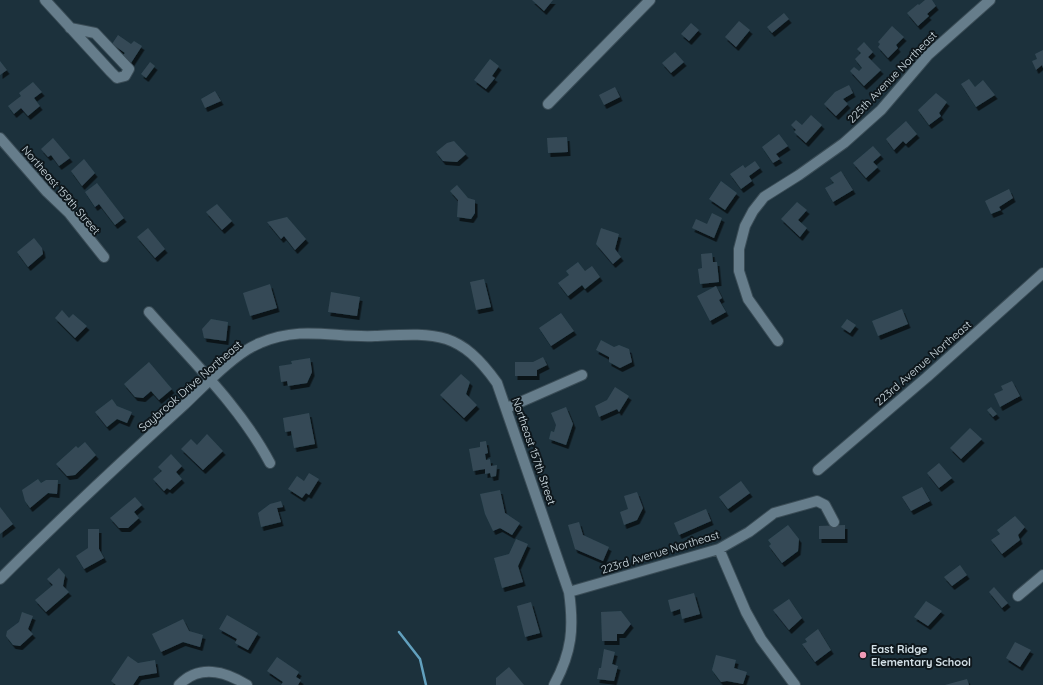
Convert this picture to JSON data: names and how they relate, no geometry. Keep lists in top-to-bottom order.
{
  "streets": {
    "street": [
      "225th Avenue Northeast",
      "Northeast 159th Street",
      "223rd Avenue Northeast",
      "Saybrook Drive Northeast",
      "Northeast 157th Street"
    ]
  },
  "crossings": [
    ["223rd Avenue Northeast", "Northeast 157th Street"],
    ["Saybrook Drive Northeast", "Northeast 157th Street"]
  ],
  "places": ["East Ridge Elementary School"]
}
